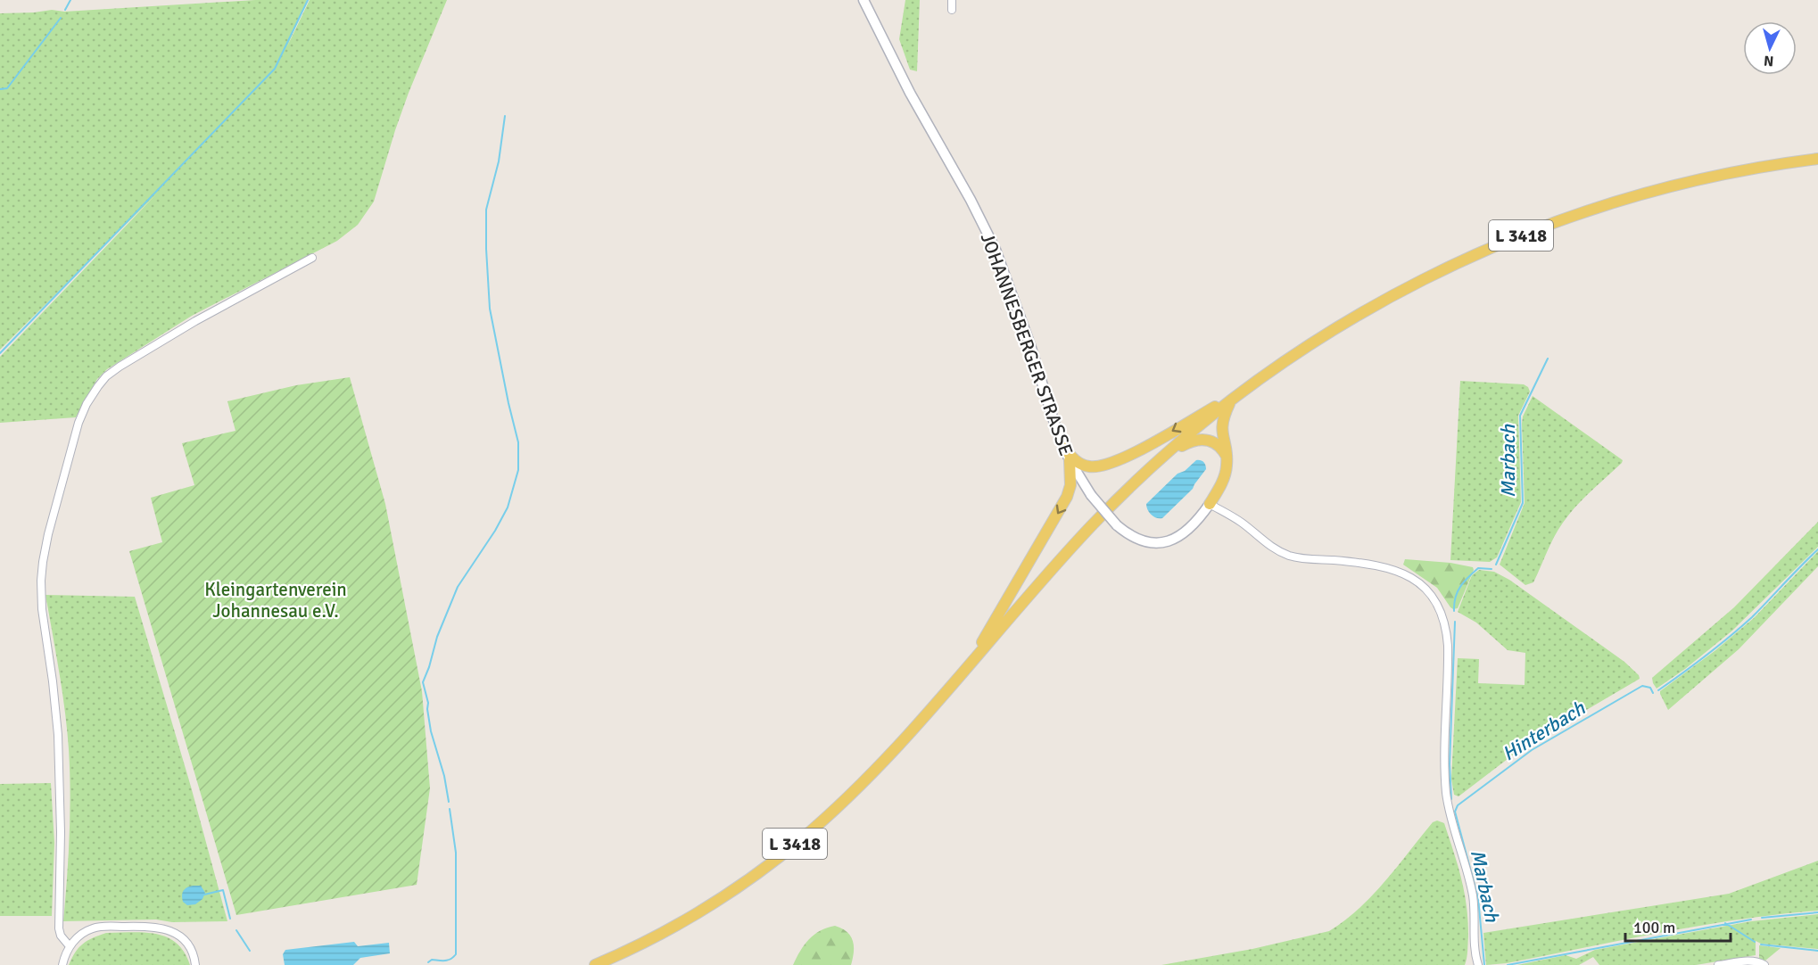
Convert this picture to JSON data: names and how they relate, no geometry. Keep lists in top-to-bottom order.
{
  "streets": {
    "main road": ["L 3418"],
    "street": ["JOHANNESBERGER STRASSE"]
  },
  "water": ["Marbach", "Hinterbach"],
  "parks": ["Kleingartenverein Johannesau e.V."],
  "scale_bar": "100 m",
  "north": "bottom"
}
